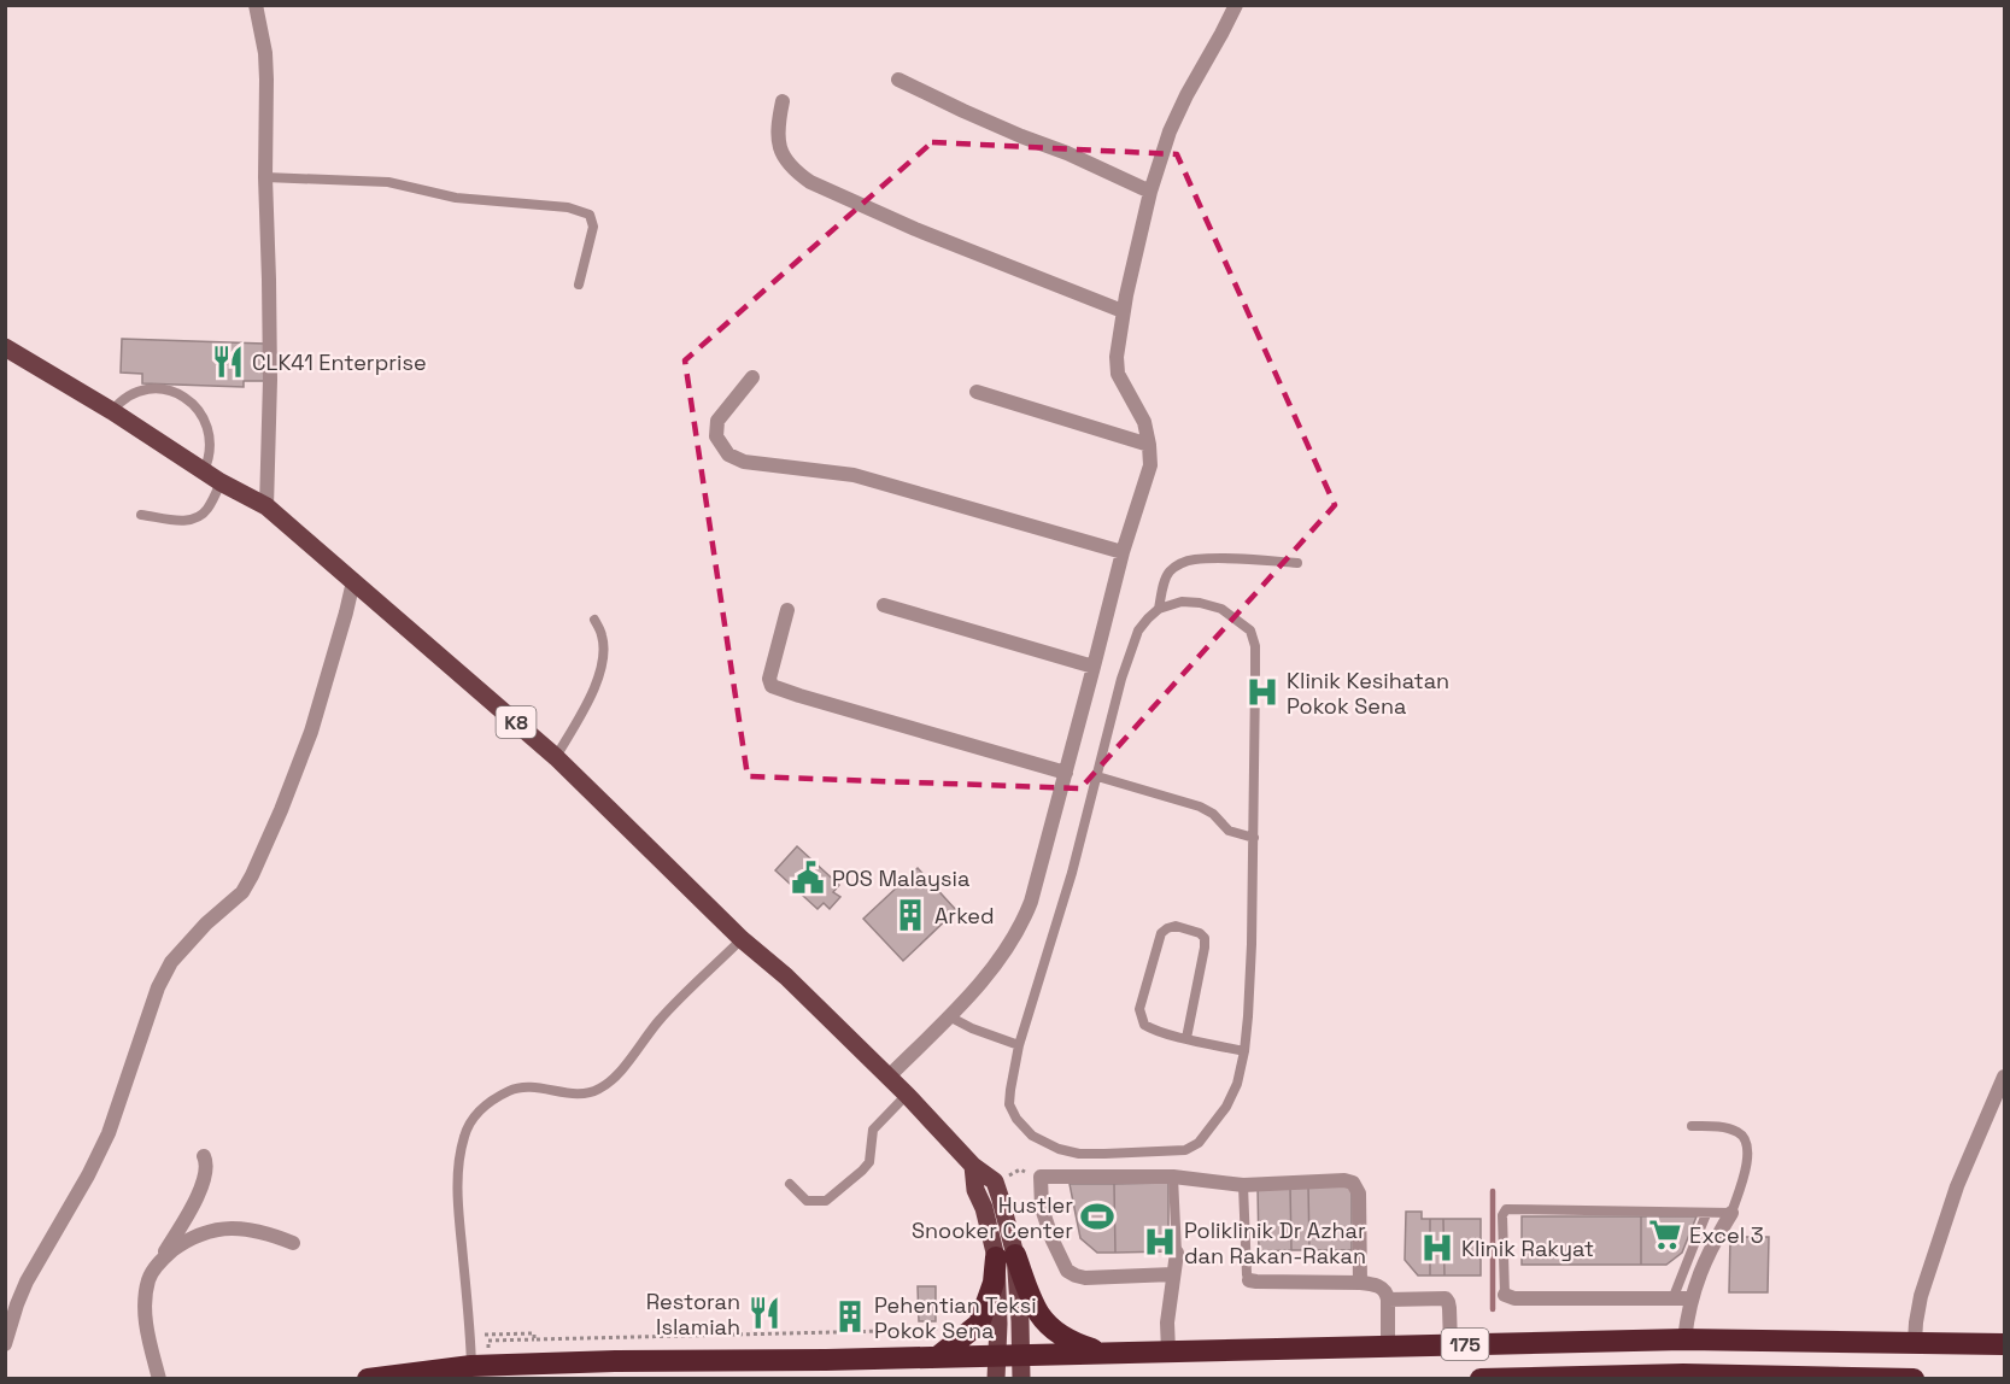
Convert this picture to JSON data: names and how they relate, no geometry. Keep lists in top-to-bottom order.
{
  "streets": {
    "highway": ["175"],
    "main road": ["K8"]
  },
  "places": {
    "restaurant": ["CLK41 Enterprise", "Restoran Islamiah"],
    "hospital": ["Klinik Kesihatan Pokok Sena", "Poliklinik Dr Azhar dan Rakan-Rakan", "Klinik Rakyat"],
    "public building": ["POS Malaysia"],
    "building": ["Arked", "Pehentian Teksi Pokok Sena"],
    "sports": ["Hustler Snooker Center"],
    "supermarket": ["Excel 3"]
  }
}
